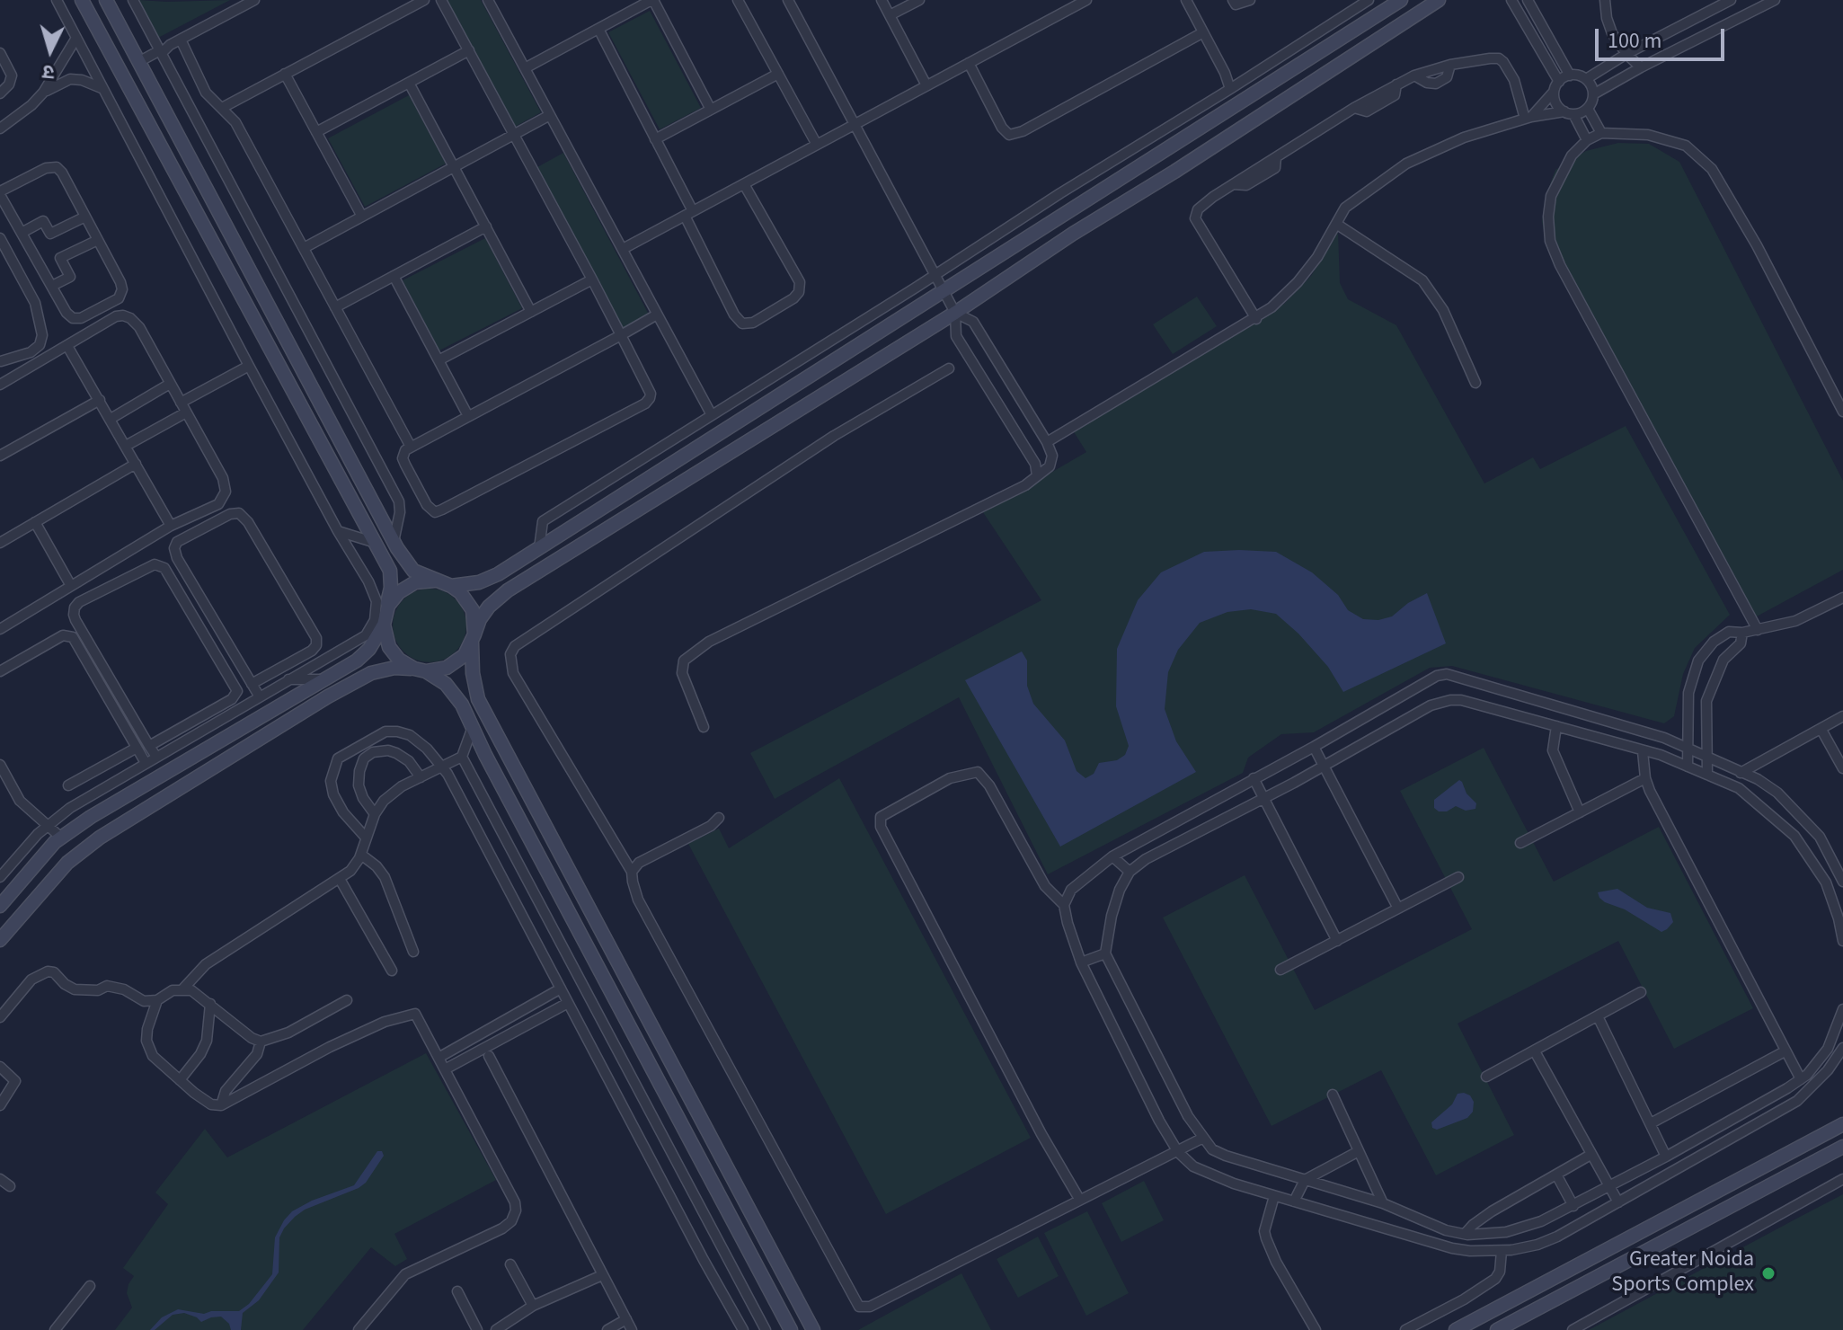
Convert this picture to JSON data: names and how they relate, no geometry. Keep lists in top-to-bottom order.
{
  "places": ["Greater Noida Sports Complex"],
  "scale_bar": "100 m",
  "north": "bottom"
}
